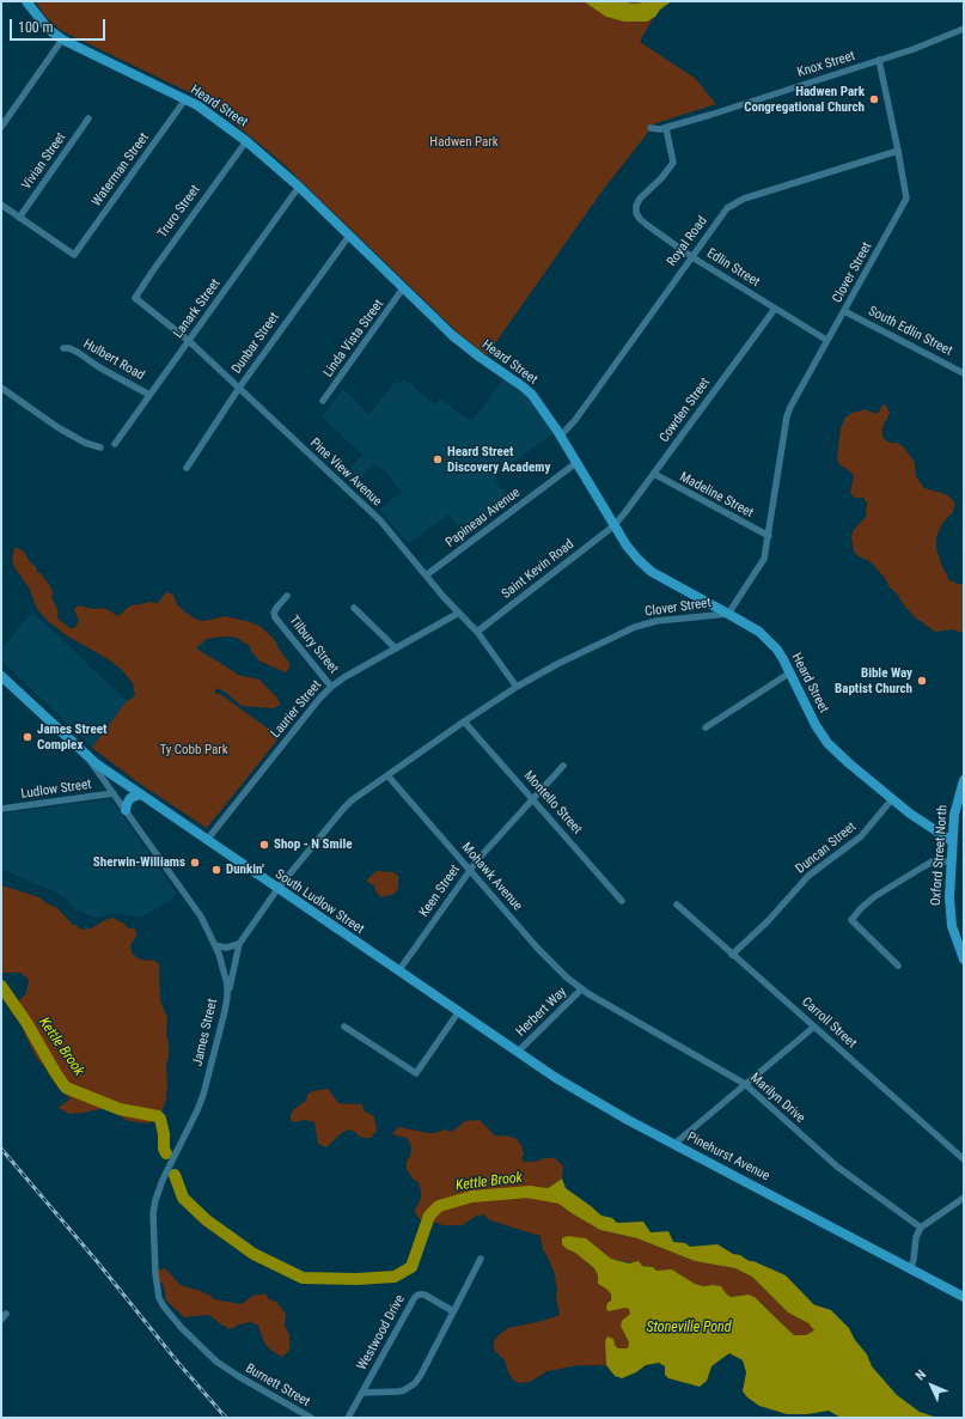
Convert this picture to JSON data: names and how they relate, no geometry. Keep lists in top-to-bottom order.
{
  "streets": {
    "street": [
      "Knox Street",
      "Heard Street",
      "Vivian Street",
      "Waterman Street",
      "Truro Street",
      "Royal Road",
      "Edlin Street",
      "Clover Street",
      "Lanark Street",
      "South Edlin Street",
      "Linda Vista Street",
      "Dunbar Street",
      "Hulbert Road",
      "Cowden Street",
      "Pine View Avenue",
      "Madeline Street",
      "Papineau Avenue",
      "Saint Kevin Road",
      "Tilbury Street",
      "Laurier Street",
      "Ludlow Street",
      "Montello Street",
      "Duncan Street",
      "Oxford Street North",
      "Mohawk Avenue",
      "Keen Street",
      "South Ludlow Street",
      "Herbert Way",
      "Carroll Street",
      "James Street",
      "Marilyn Drive",
      "Pinehurst Avenue",
      "Westwood Drive",
      "Burnett Street"
    ]
  },
  "crossings": [
    ["Knox Street", "Edlin Street"],
    ["Knox Street", "Clover Street"],
    ["Heard Street", "Waterman Street"],
    ["Heard Street", "Truro Street"],
    ["Heard Street", "Royal Road"],
    ["Heard Street", "Clover Street"],
    ["Heard Street", "Lanark Street"],
    ["Heard Street", "Linda Vista Street"],
    ["Heard Street", "Dunbar Street"],
    ["Heard Street", "Cowden Street"],
    ["Heard Street", "Papineau Avenue"],
    ["Heard Street", "Saint Kevin Road"],
    ["Heard Street", "Duncan Street"],
    ["Heard Street", "Oxford Street North"],
    ["Vivian Street", "Waterman Street"],
    ["Truro Street", "Pine View Avenue"],
    ["Royal Road", "Edlin Street"],
    ["Royal Road", "Clover Street"],
    ["Edlin Street", "Clover Street"],
    ["Edlin Street", "Cowden Street"],
    ["Clover Street", "South Edlin Street"],
    ["Clover Street", "Pine View Avenue"],
    ["Clover Street", "Madeline Street"],
    ["Clover Street", "Montello Street"],
    ["Clover Street", "Mohawk Avenue"],
    ["Clover Street", "South Ludlow Street"],
    ["Clover Street", "James Street"],
    ["Lanark Street", "Hulbert Road"],
    ["Lanark Street", "Pine View Avenue"],
    ["Dunbar Street", "Pine View Avenue"],
    ["Cowden Street", "Madeline Street"],
    ["Cowden Street", "Saint Kevin Road"],
    ["Pine View Avenue", "Papineau Avenue"],
    ["Pine View Avenue", "Saint Kevin Road"],
    ["Pine View Avenue", "Laurier Street"],
    ["Tilbury Street", "Laurier Street"],
    ["Laurier Street", "South Ludlow Street"],
    ["Ludlow Street", "James Street"],
    ["Montello Street", "Keen Street"],
    ["Duncan Street", "Carroll Street"],
    ["Mohawk Avenue", "Keen Street"],
    ["Mohawk Avenue", "Herbert Way"],
    ["Mohawk Avenue", "Marilyn Drive"],
    ["Keen Street", "South Ludlow Street"],
    ["South Ludlow Street", "James Street"],
    ["South Ludlow Street", "Pinehurst Avenue"],
    ["Herbert Way", "Marilyn Drive"],
    ["Herbert Way", "Pinehurst Avenue"],
    ["James Street", "Burnett Street"]
  ],
  "water": ["Kettle Brook", "Stoneville Pond"],
  "parks": ["Hadwen Park", "Ty Cobb Park"],
  "places": [
    "Hadwen Park Congregational Church",
    "Heard Street Discovery Academy",
    "Bible Way Baptist Church",
    "James Street Complex",
    "Shop - N Smile",
    "Sherwin-Williams",
    "Dunkin'"
  ],
  "scale_bar": "100 m",
  "north": "top left"
}
